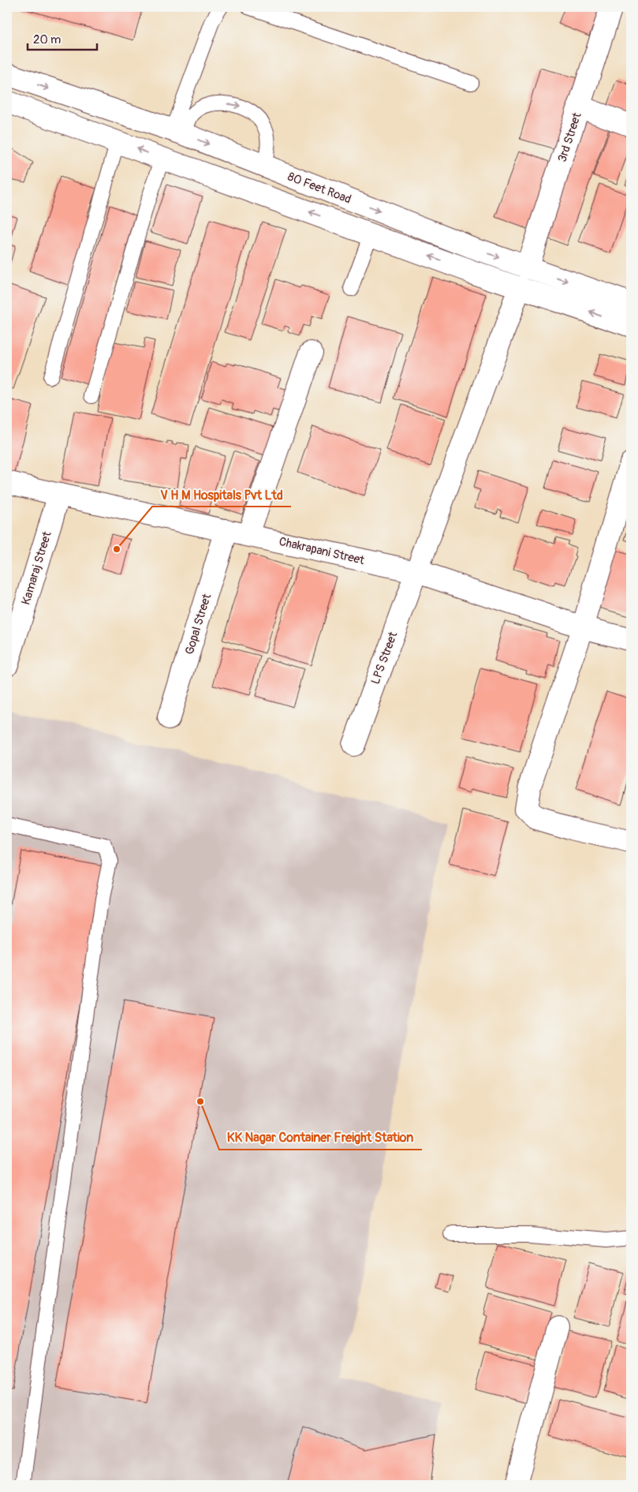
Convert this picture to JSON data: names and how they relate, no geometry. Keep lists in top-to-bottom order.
{
  "streets": {
    "street": [
      "3rd Street",
      "80 Feet Road",
      "Chakrapani Street",
      "Kamaraj Street",
      "Gopal Street",
      "LPS Street"
    ]
  },
  "crossings": [
    ["3rd Street", "80 Feet Road"],
    ["3rd Street", "Chakrapani Street"],
    ["3rd Street", "LPS Street"],
    ["Chakrapani Street", "Kamaraj Street"],
    ["Chakrapani Street", "Gopal Street"],
    ["Chakrapani Street", "LPS Street"]
  ],
  "places": ["V H M Hospitals Pvt Ltd", "KK Nagar Container Freight Station"],
  "scale_bar": "20 m"
}
